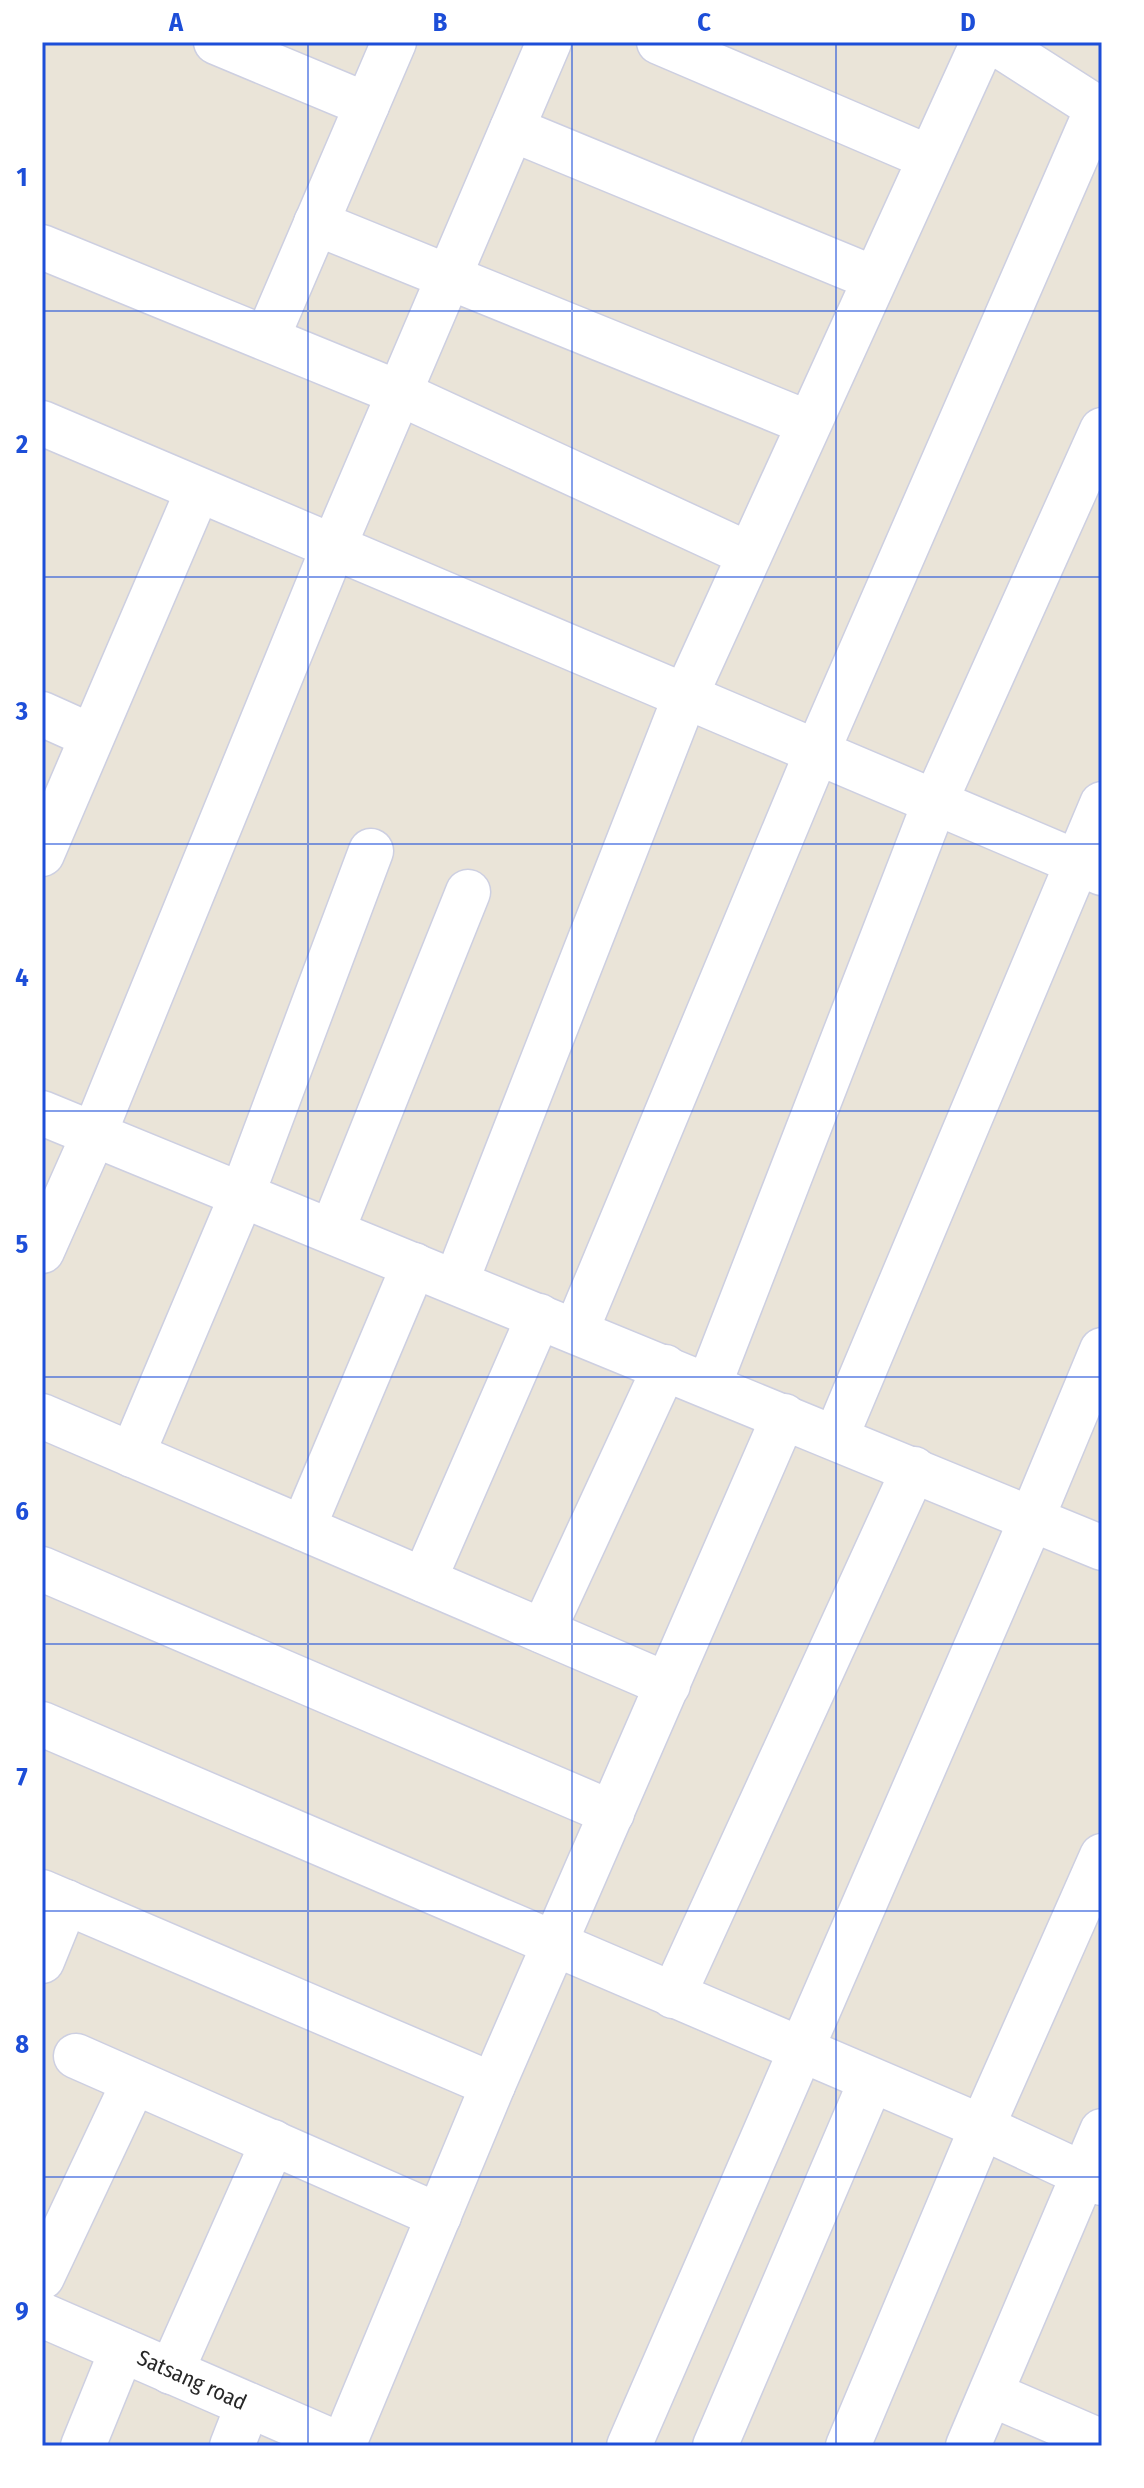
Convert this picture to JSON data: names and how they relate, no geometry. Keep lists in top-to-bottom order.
{
  "streets": {
    "street": ["Satsang road"]
  },
  "grid": {
    "columns": [
      "A",
      "B",
      "C",
      "D"
    ],
    "rows": [
      "1",
      "2",
      "3",
      "4",
      "5",
      "6",
      "7",
      "8",
      "9"
    ]
  }
}
